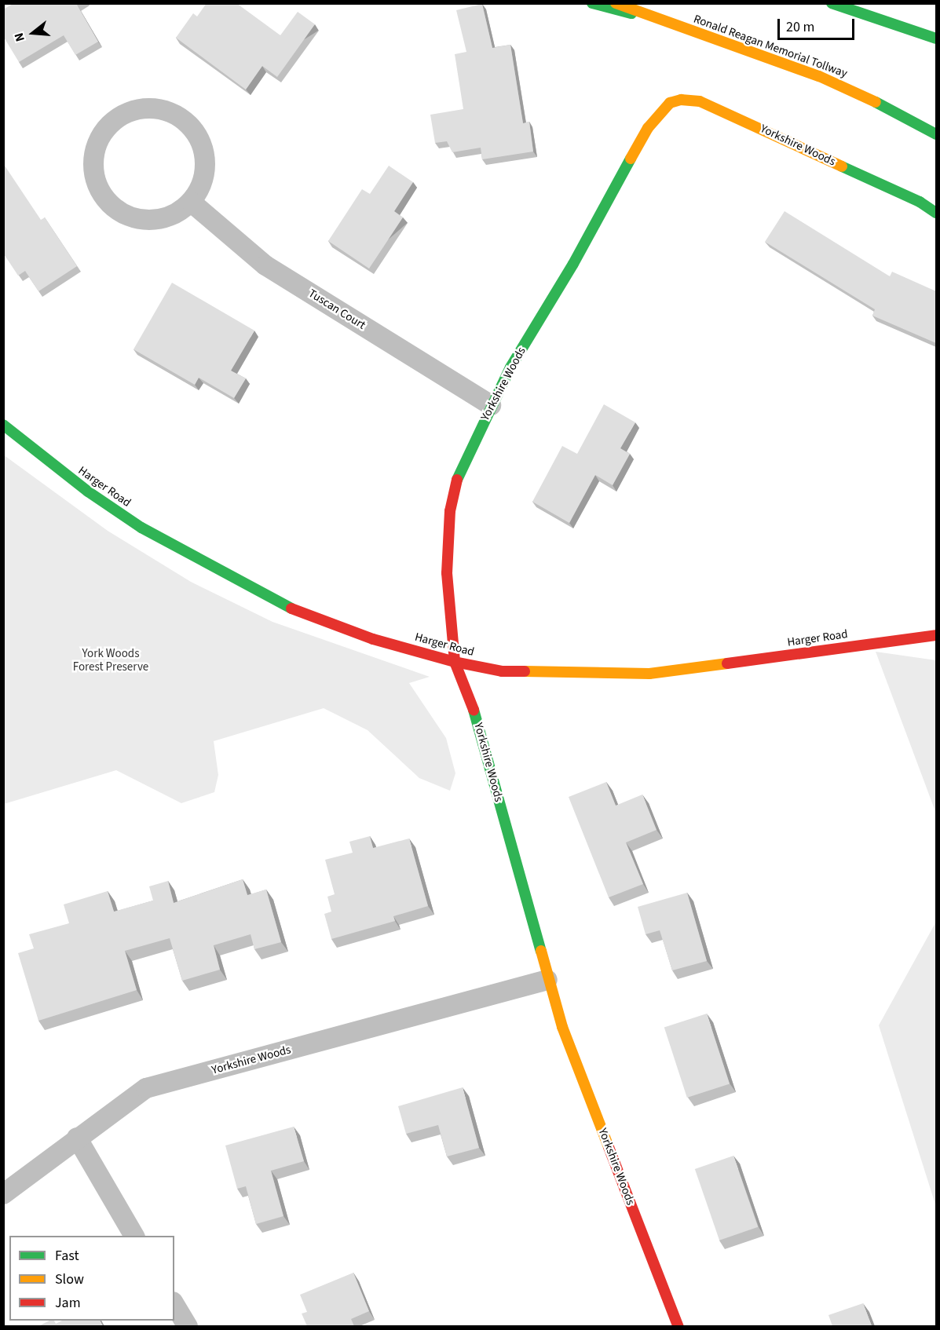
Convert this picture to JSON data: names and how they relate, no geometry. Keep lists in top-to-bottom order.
{
  "streets": {
    "main road": ["Ronald Reagan Memorial Tollway", "Yorkshire Woods", "Harger Road"],
    "street": ["Tuscan Court"]
  },
  "crossings": [
    ["Yorkshire Woods", "Tuscan Court"],
    ["Yorkshire Woods", "Harger Road"]
  ],
  "parks": ["York Woods Forest Preserve"],
  "legend": ["Fast", "Slow", "Jam"],
  "scale_bar": "20 m",
  "north": "left"
}
